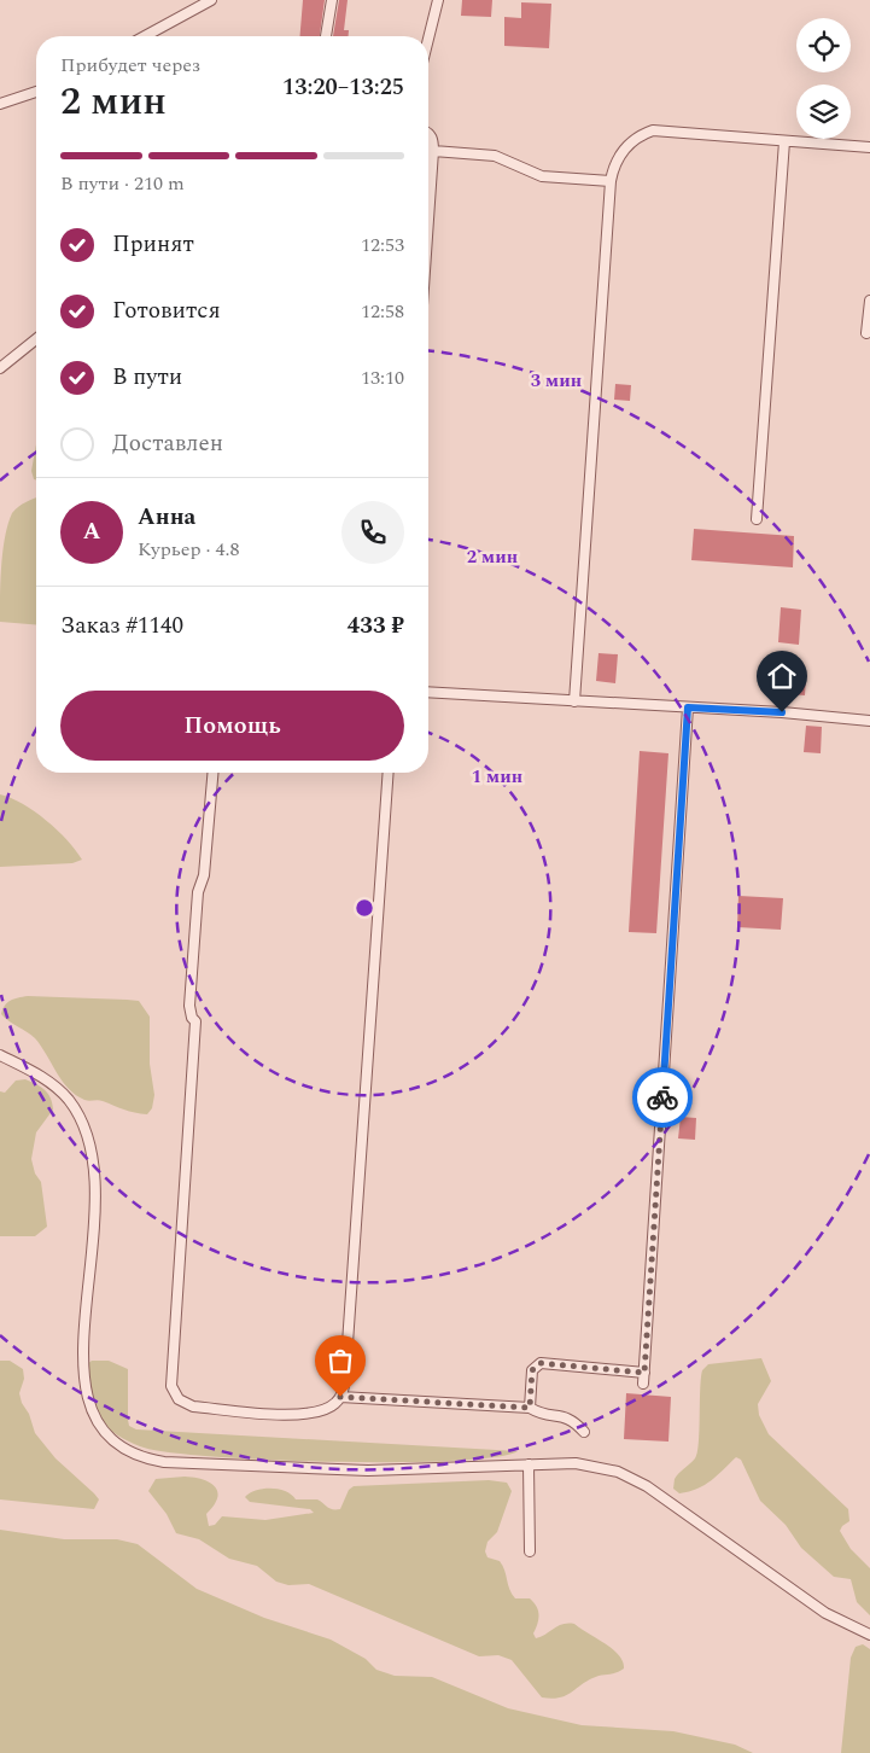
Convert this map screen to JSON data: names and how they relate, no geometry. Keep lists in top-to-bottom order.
{
  "page": {
    "heading": ["2 мин", "Прибудет через", "13:20–13:25"],
    "panel": [
      "Анна",
      "Курьер · 4.8",
      "Заказ #1140",
      "433 ₽"
    ],
    "bar": "В пути · 210 m",
    "list": [
      ["Принят", "12:53"],
      ["Готовится", "12:58"],
      ["В пути", "13:10"],
      "Доставлен"
    ],
    "round": "А",
    "buttons": "Помощь"
  },
  "rings": ["3 мин", "2 мин", "1 мин"]
}
